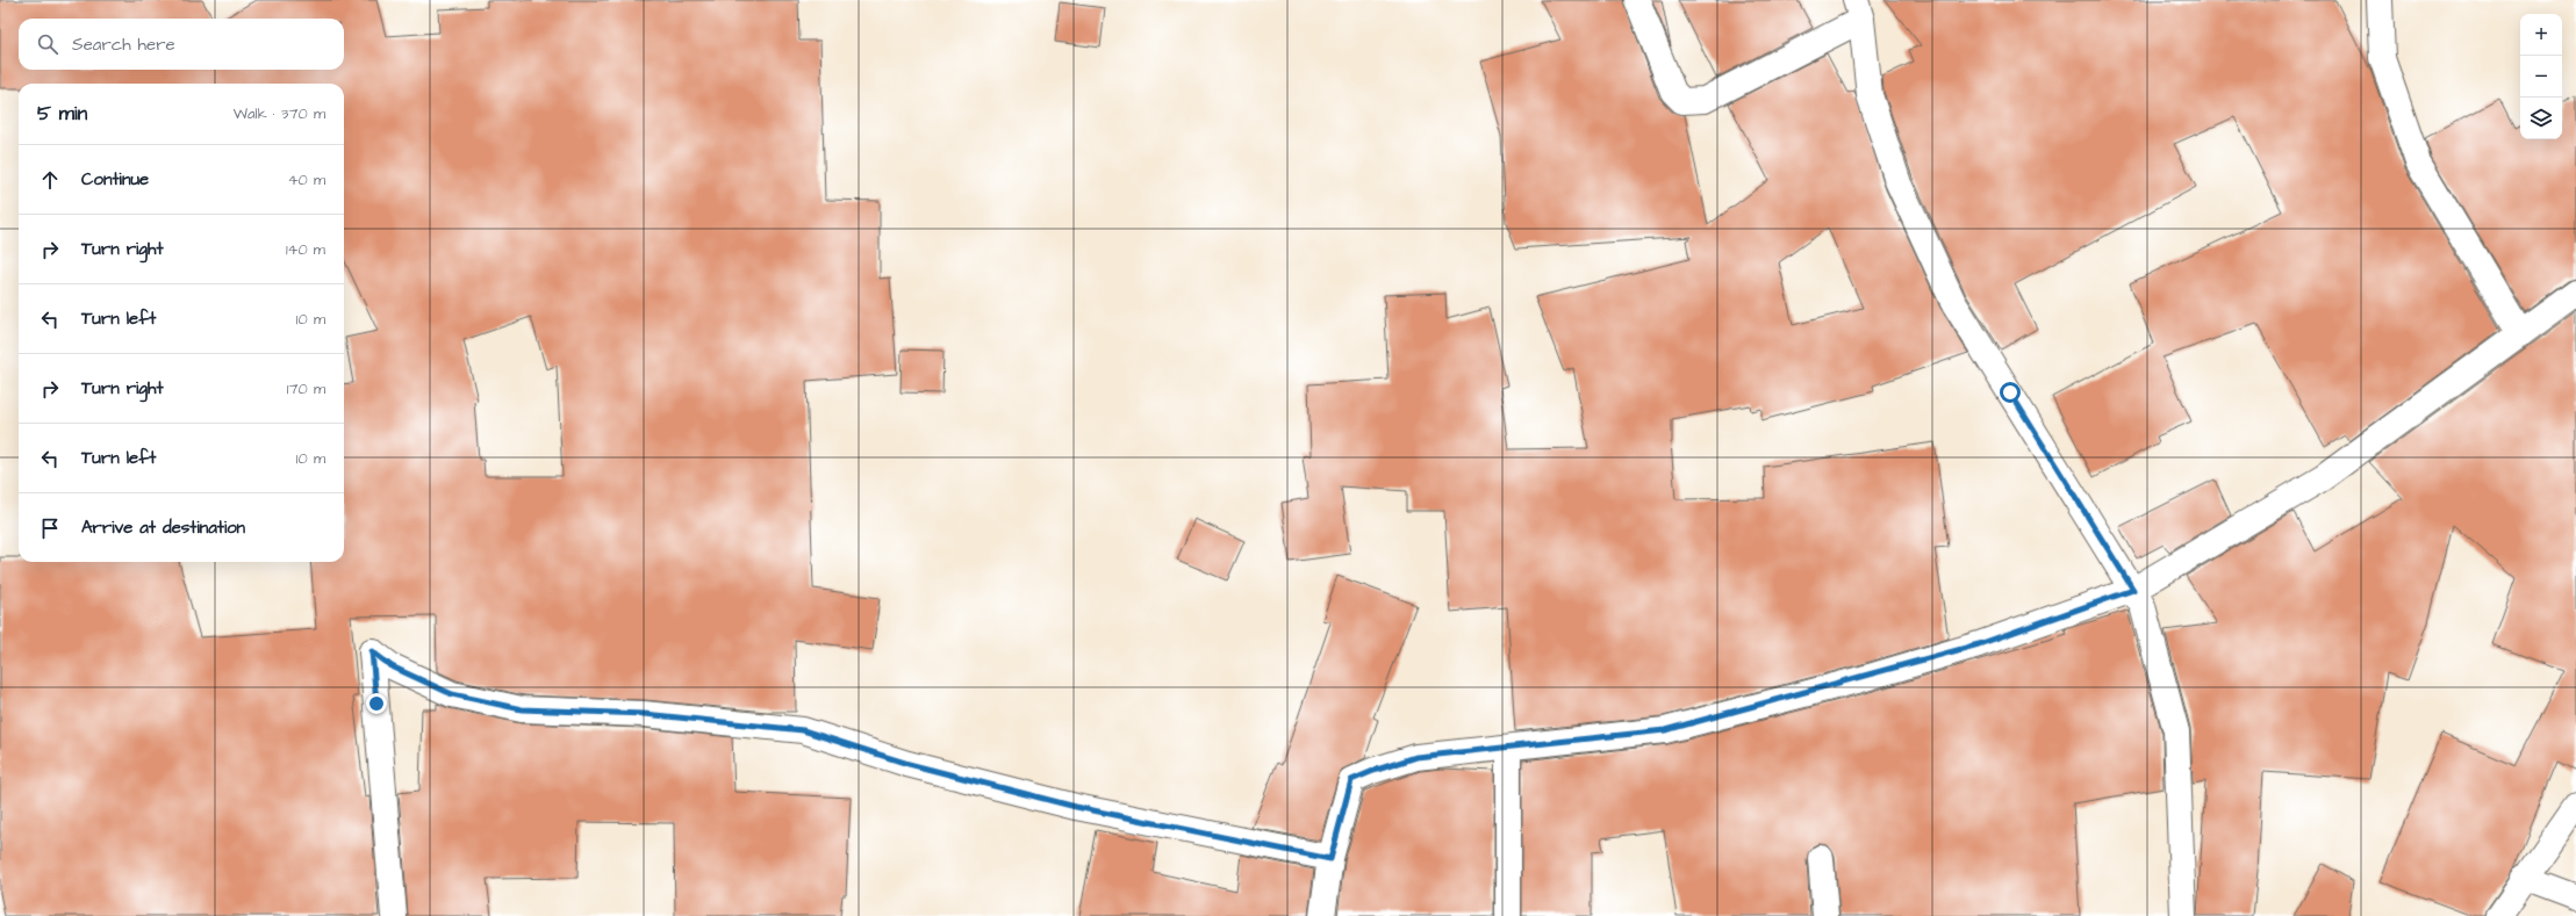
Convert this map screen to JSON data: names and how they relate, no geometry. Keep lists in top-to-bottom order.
{
  "page": {
    "map_buttons": ["+", "−"],
    "search": "Search here",
    "heading": ["5 min", "Walk · 370 m"],
    "list": [
      ["Continue", "40 m"],
      ["Turn right", "140 m"],
      ["Turn left", "10 m"],
      ["Turn right", "170 m"],
      ["Turn left", "10 m"],
      "Arrive at destination"
    ]
  }
}
